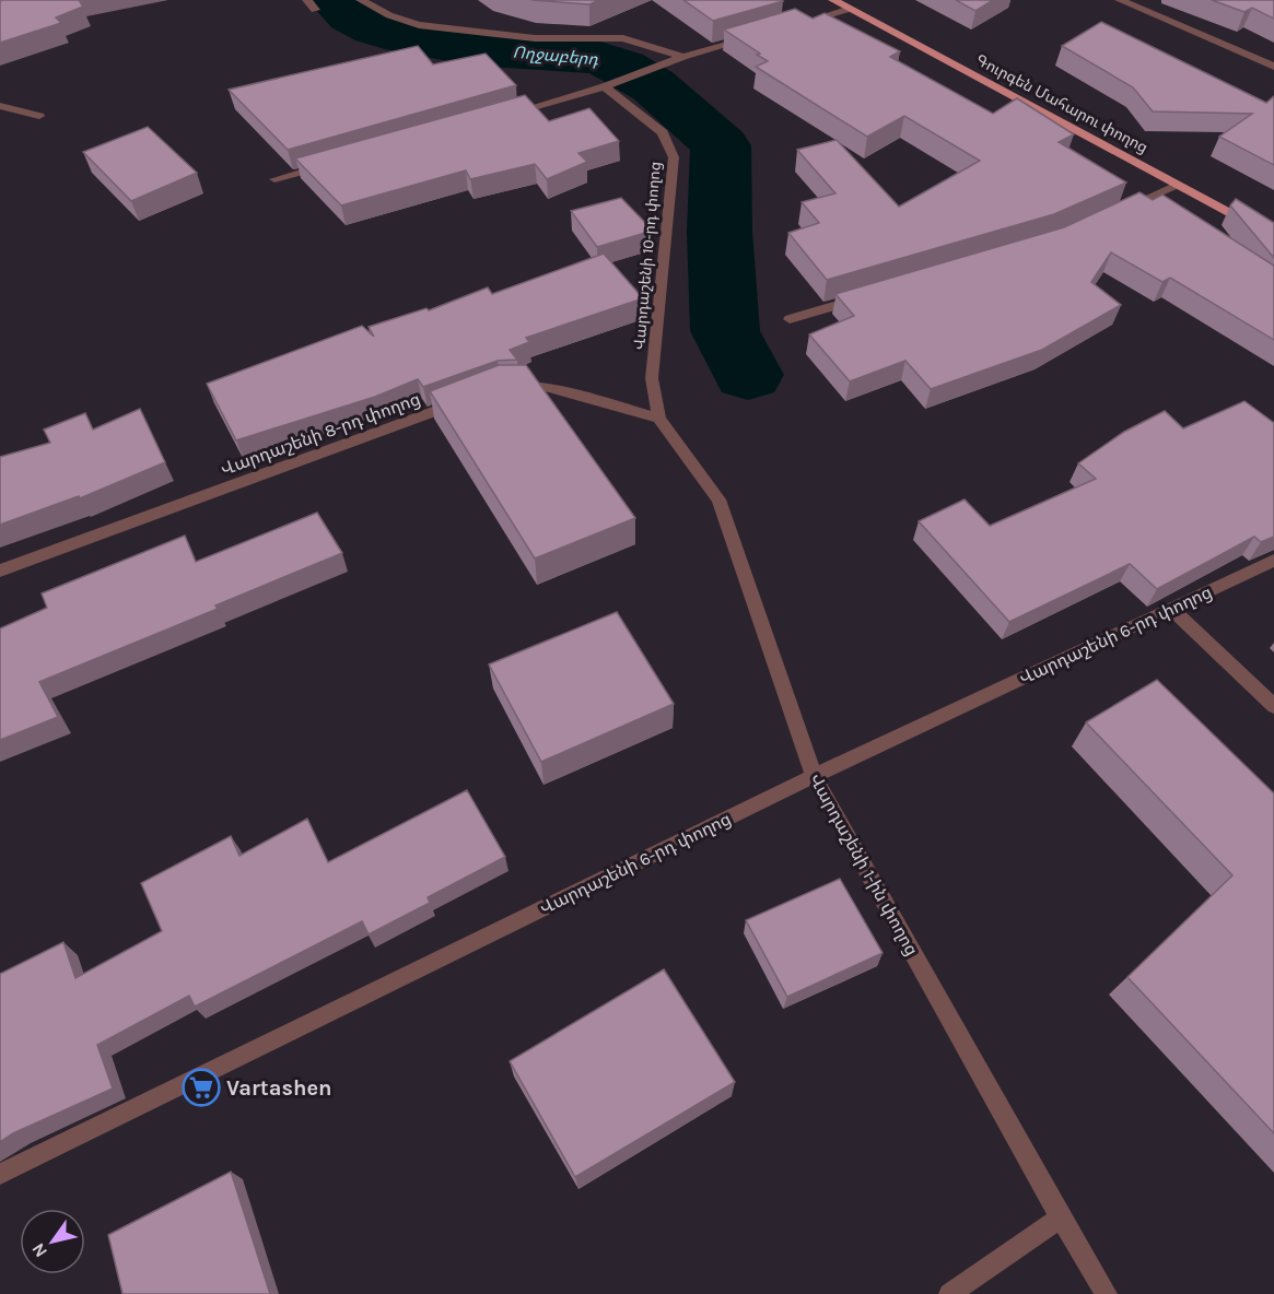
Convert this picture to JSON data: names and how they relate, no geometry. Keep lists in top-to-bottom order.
{
  "streets": {
    "main road": ["Գուրգեն Մահարու փողոց"],
    "street": [
      "Վարդաշենի 10-րդ փողոց",
      "Վարդաշենի 8-րդ փողոց",
      "Վարդաշենի 6-րդ փողոց",
      "Վարդաշենի 1-ին փողոց"
    ]
  },
  "crossings": [
    ["Վարդաշենի 10-րդ փողոց", "Վարդաշենի 1-ին փողոց"],
    ["Վարդաշենի 6-րդ փողոց", "Վարդաշենի 1-ին փողոց"]
  ],
  "water": ["Ողջաբերդ"],
  "places": {
    "supermarket": ["Vartashen"]
  },
  "north": "bottom left"
}
